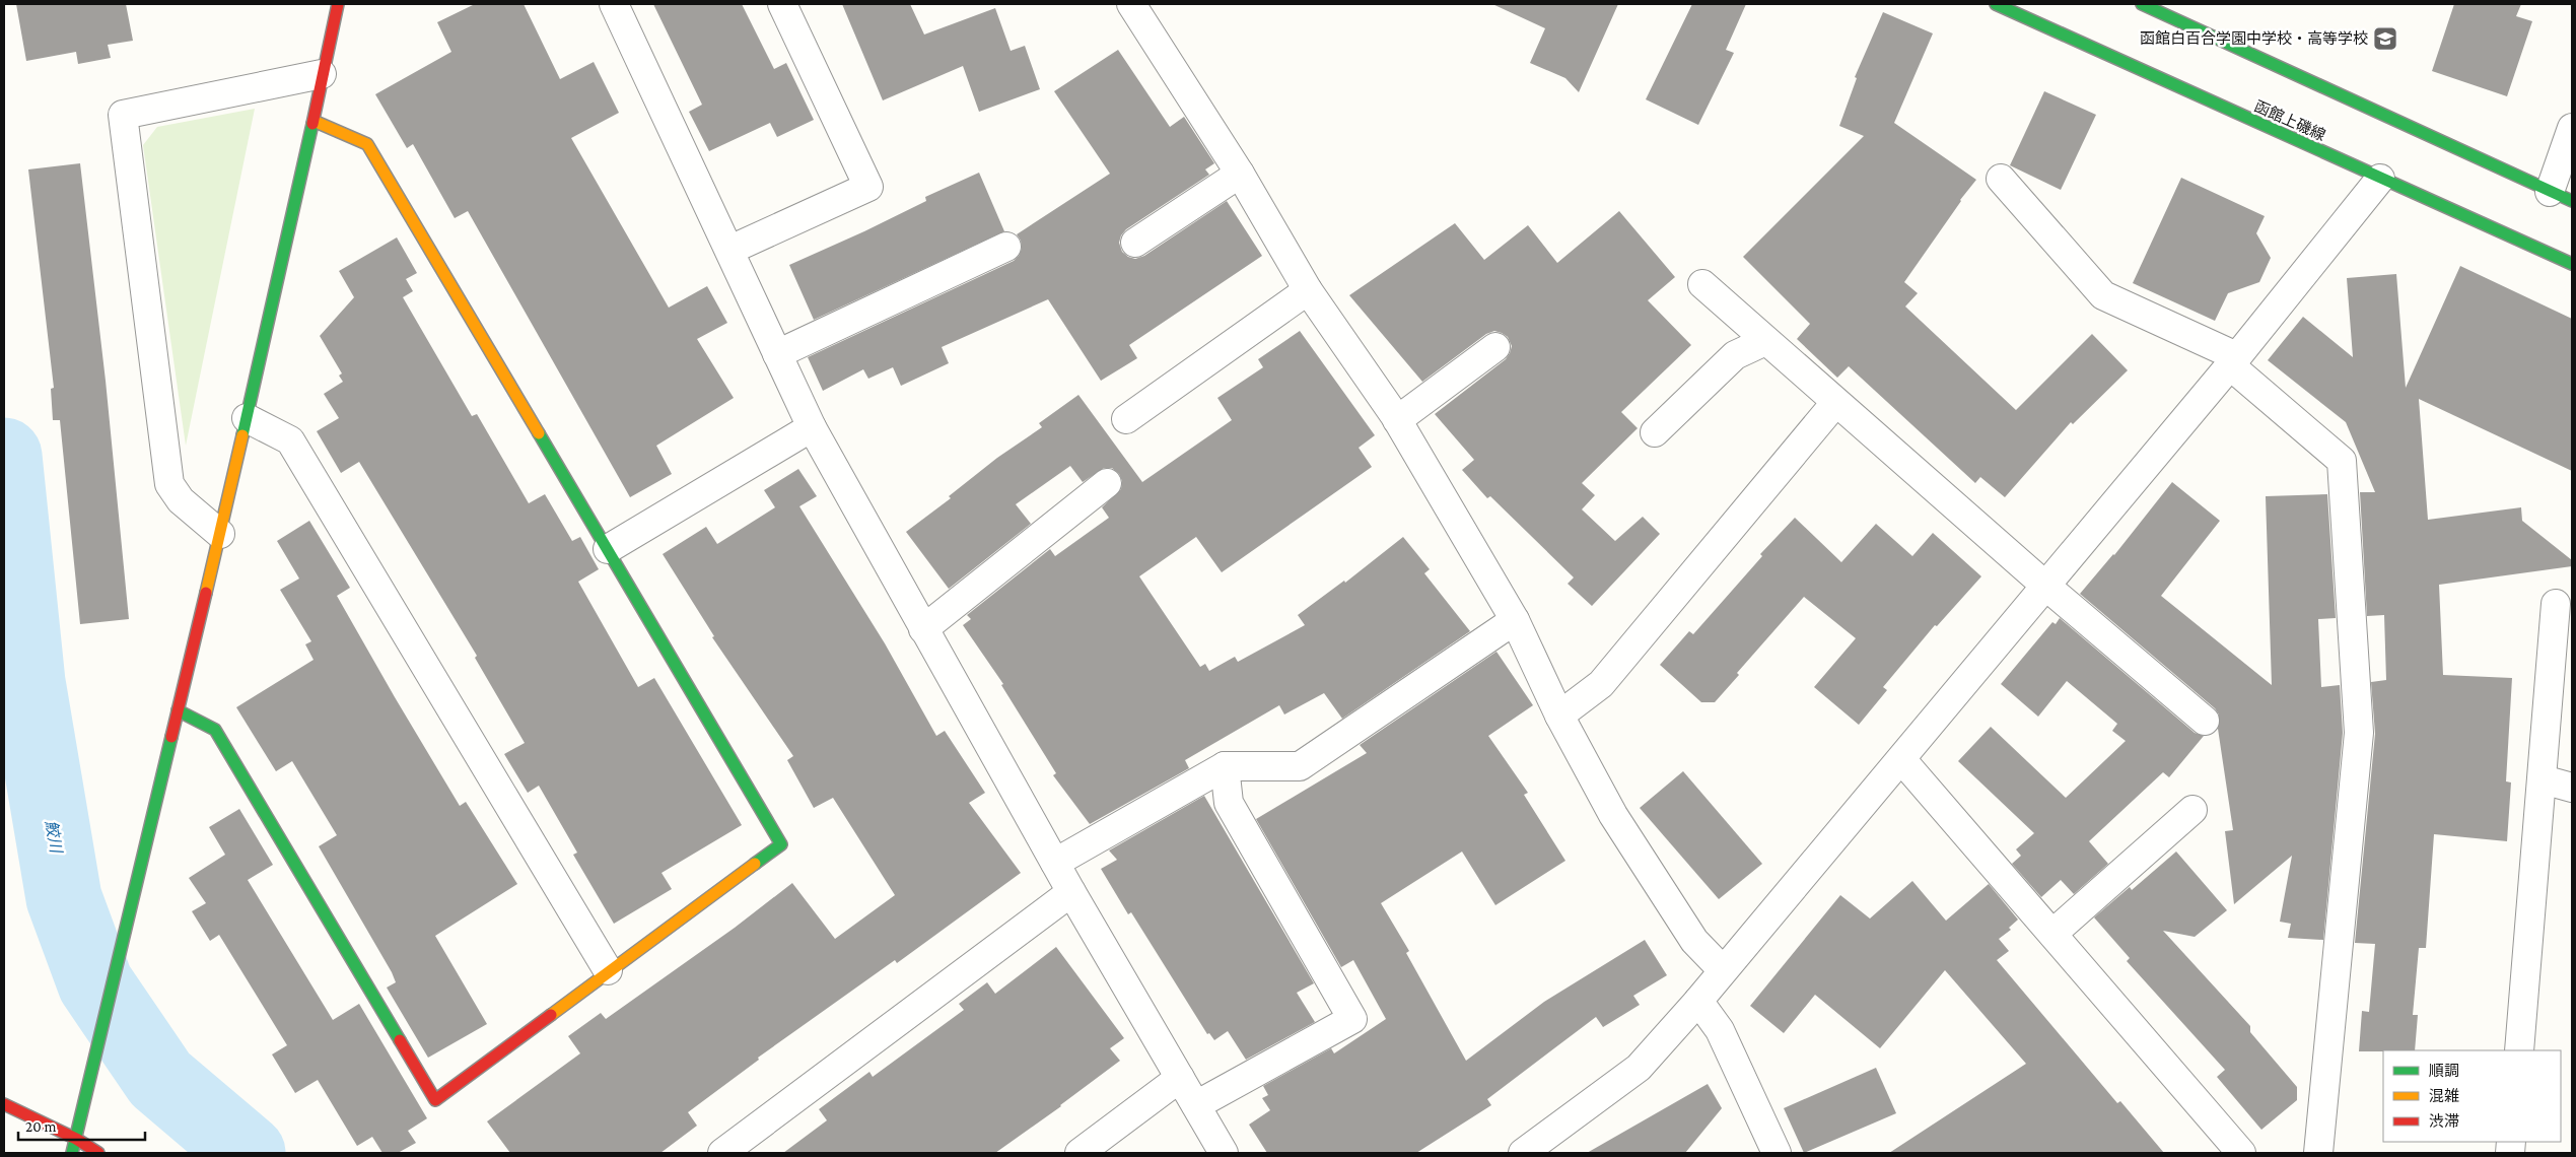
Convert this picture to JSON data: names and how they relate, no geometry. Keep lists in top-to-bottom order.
{
  "streets": {
    "street": ["函館上磯線"]
  },
  "water": ["鮫川"],
  "places": {
    "school or university": ["函館白百合学園中学校・高等学校"]
  },
  "legend": ["順調", "混雑", "渋滞"],
  "scale_bar": "20 m"
}
